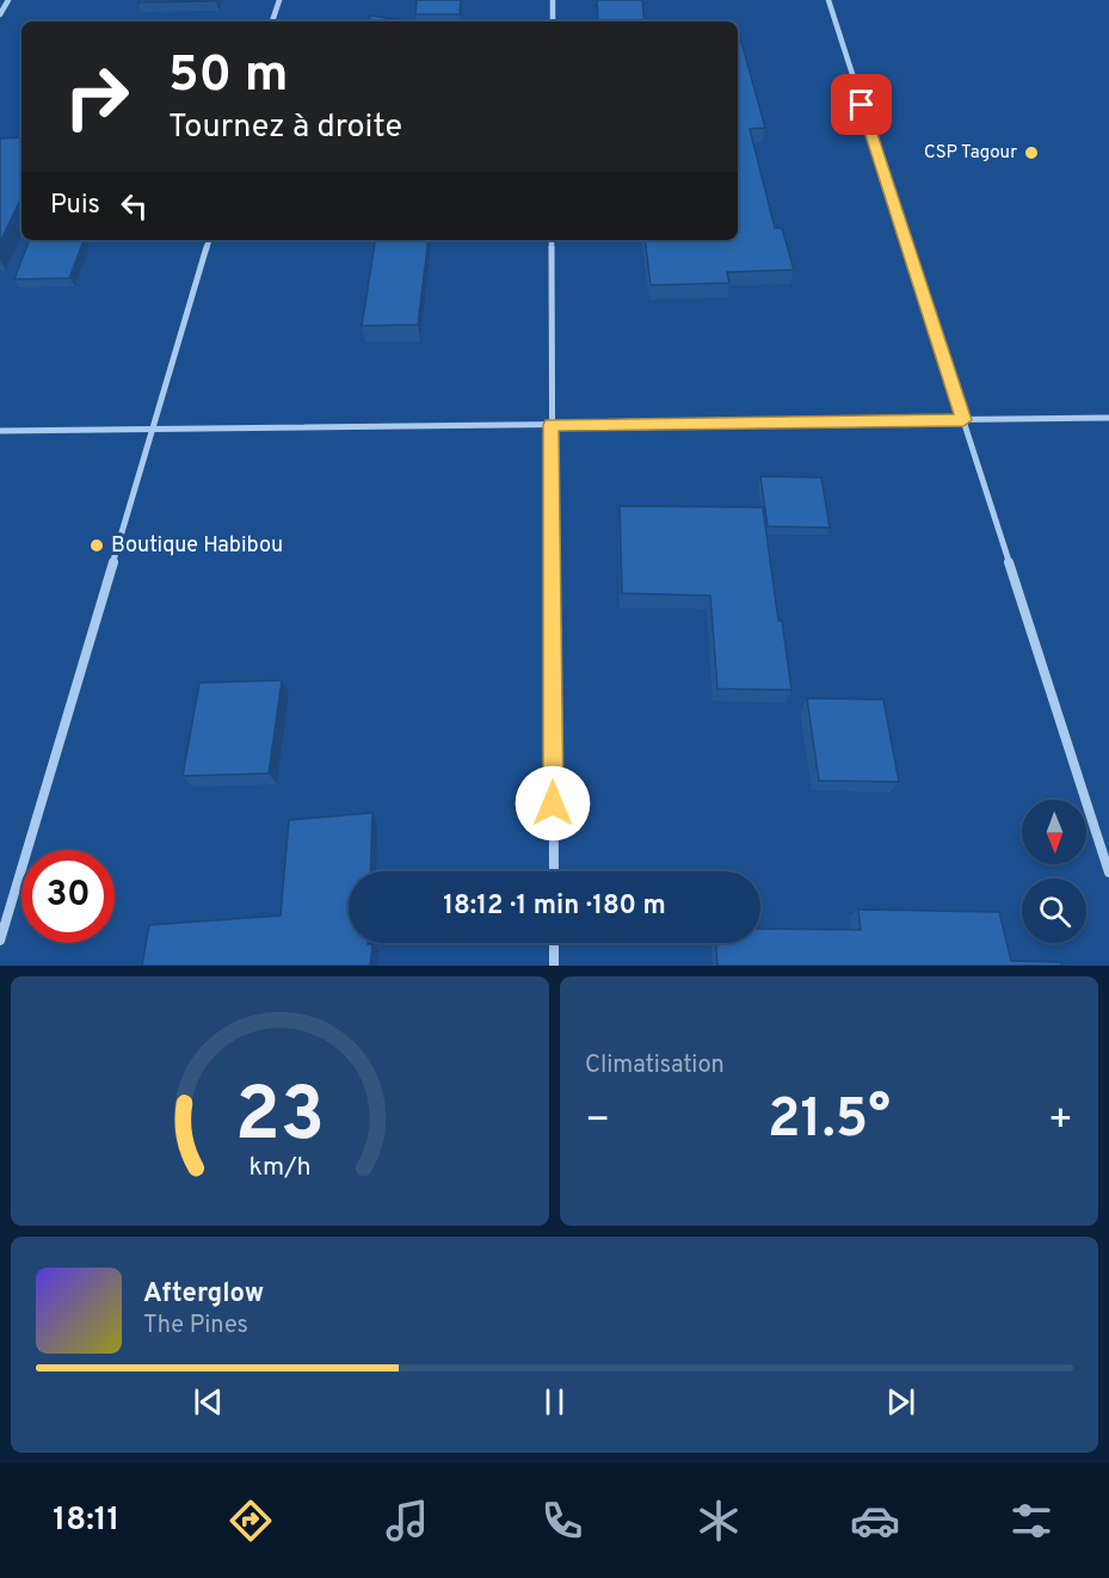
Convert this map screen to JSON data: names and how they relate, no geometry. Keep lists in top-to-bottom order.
{
  "places": ["CSP Tagour", "Boutique Habibou"],
  "north": "bottom",
  "page": {
    "turn": ["50 m", "Tournez à droite"],
    "then": "Puis",
    "limit": "30",
    "trip": "18:12 · 1 min · 180 m",
    "tile": "Climatisation",
    "heat": ["−", "21.5°", "+"],
    "song": ["Afterglow", "The Pines"],
    "tabs": "18:11",
    "gauge": ["23", "km/h"]
  }
}
